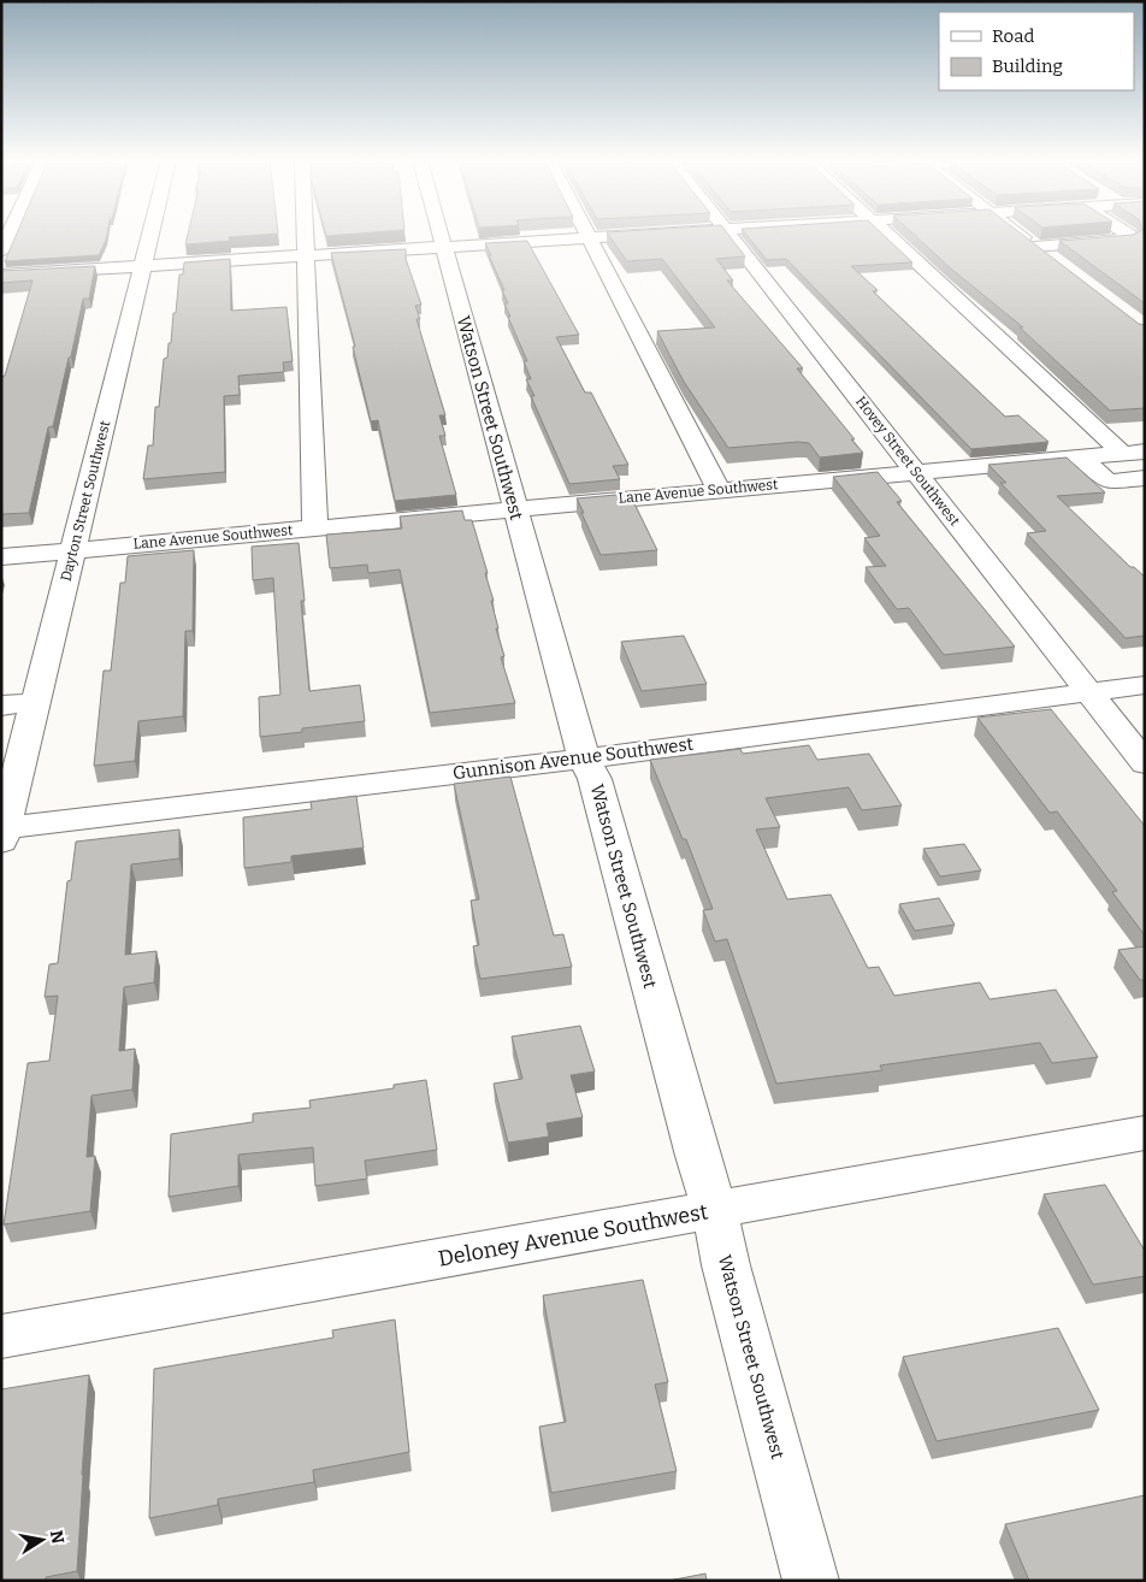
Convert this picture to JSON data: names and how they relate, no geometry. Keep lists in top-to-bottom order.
{
  "streets": {
    "street": [
      "Watson Street Southwest",
      "Hovey Street Southwest",
      "Lane Avenue Southwest",
      "Dayton Street Southwest",
      "Gunnison Avenue Southwest",
      "Deloney Avenue Southwest"
    ]
  },
  "crossings": [
    ["Watson Street Southwest", "Lane Avenue Southwest"],
    ["Watson Street Southwest", "Gunnison Avenue Southwest"],
    ["Watson Street Southwest", "Deloney Avenue Southwest"],
    ["Hovey Street Southwest", "Lane Avenue Southwest"],
    ["Hovey Street Southwest", "Gunnison Avenue Southwest"],
    ["Lane Avenue Southwest", "Dayton Street Southwest"],
    ["Dayton Street Southwest", "Gunnison Avenue Southwest"]
  ],
  "legend": ["Road", "Building"],
  "north": "right"
}
